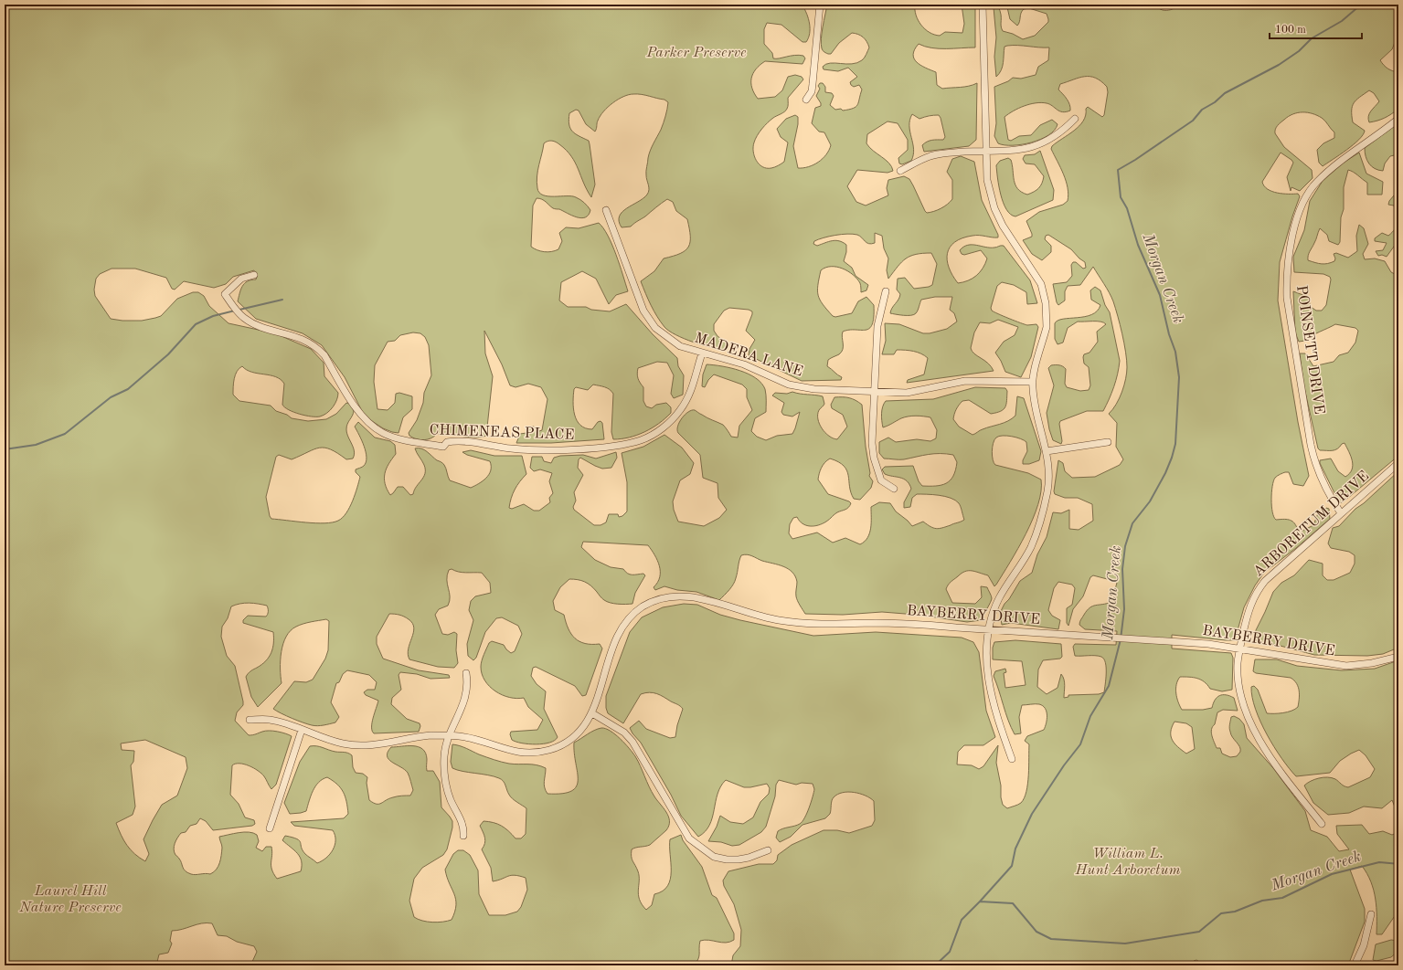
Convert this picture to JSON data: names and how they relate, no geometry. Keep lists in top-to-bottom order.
{
  "streets": {
    "street": [
      "POINSETT DRIVE",
      "MADERA LANE",
      "CHIMENEAS PLACE",
      "ARBORETUM DRIVE",
      "BAYBERRY DRIVE"
    ]
  },
  "crossings": [
    ["POINSETT DRIVE", "ARBORETUM DRIVE"],
    ["MADERA LANE", "CHIMENEAS PLACE"],
    ["ARBORETUM DRIVE", "BAYBERRY DRIVE"]
  ],
  "water": ["Morgan Creek"],
  "parks": ["Parker Preserve", "William L. Hunt Arboretum", "Laurel Hill Nature Preserve"],
  "scale_bar": "100 m"
}
